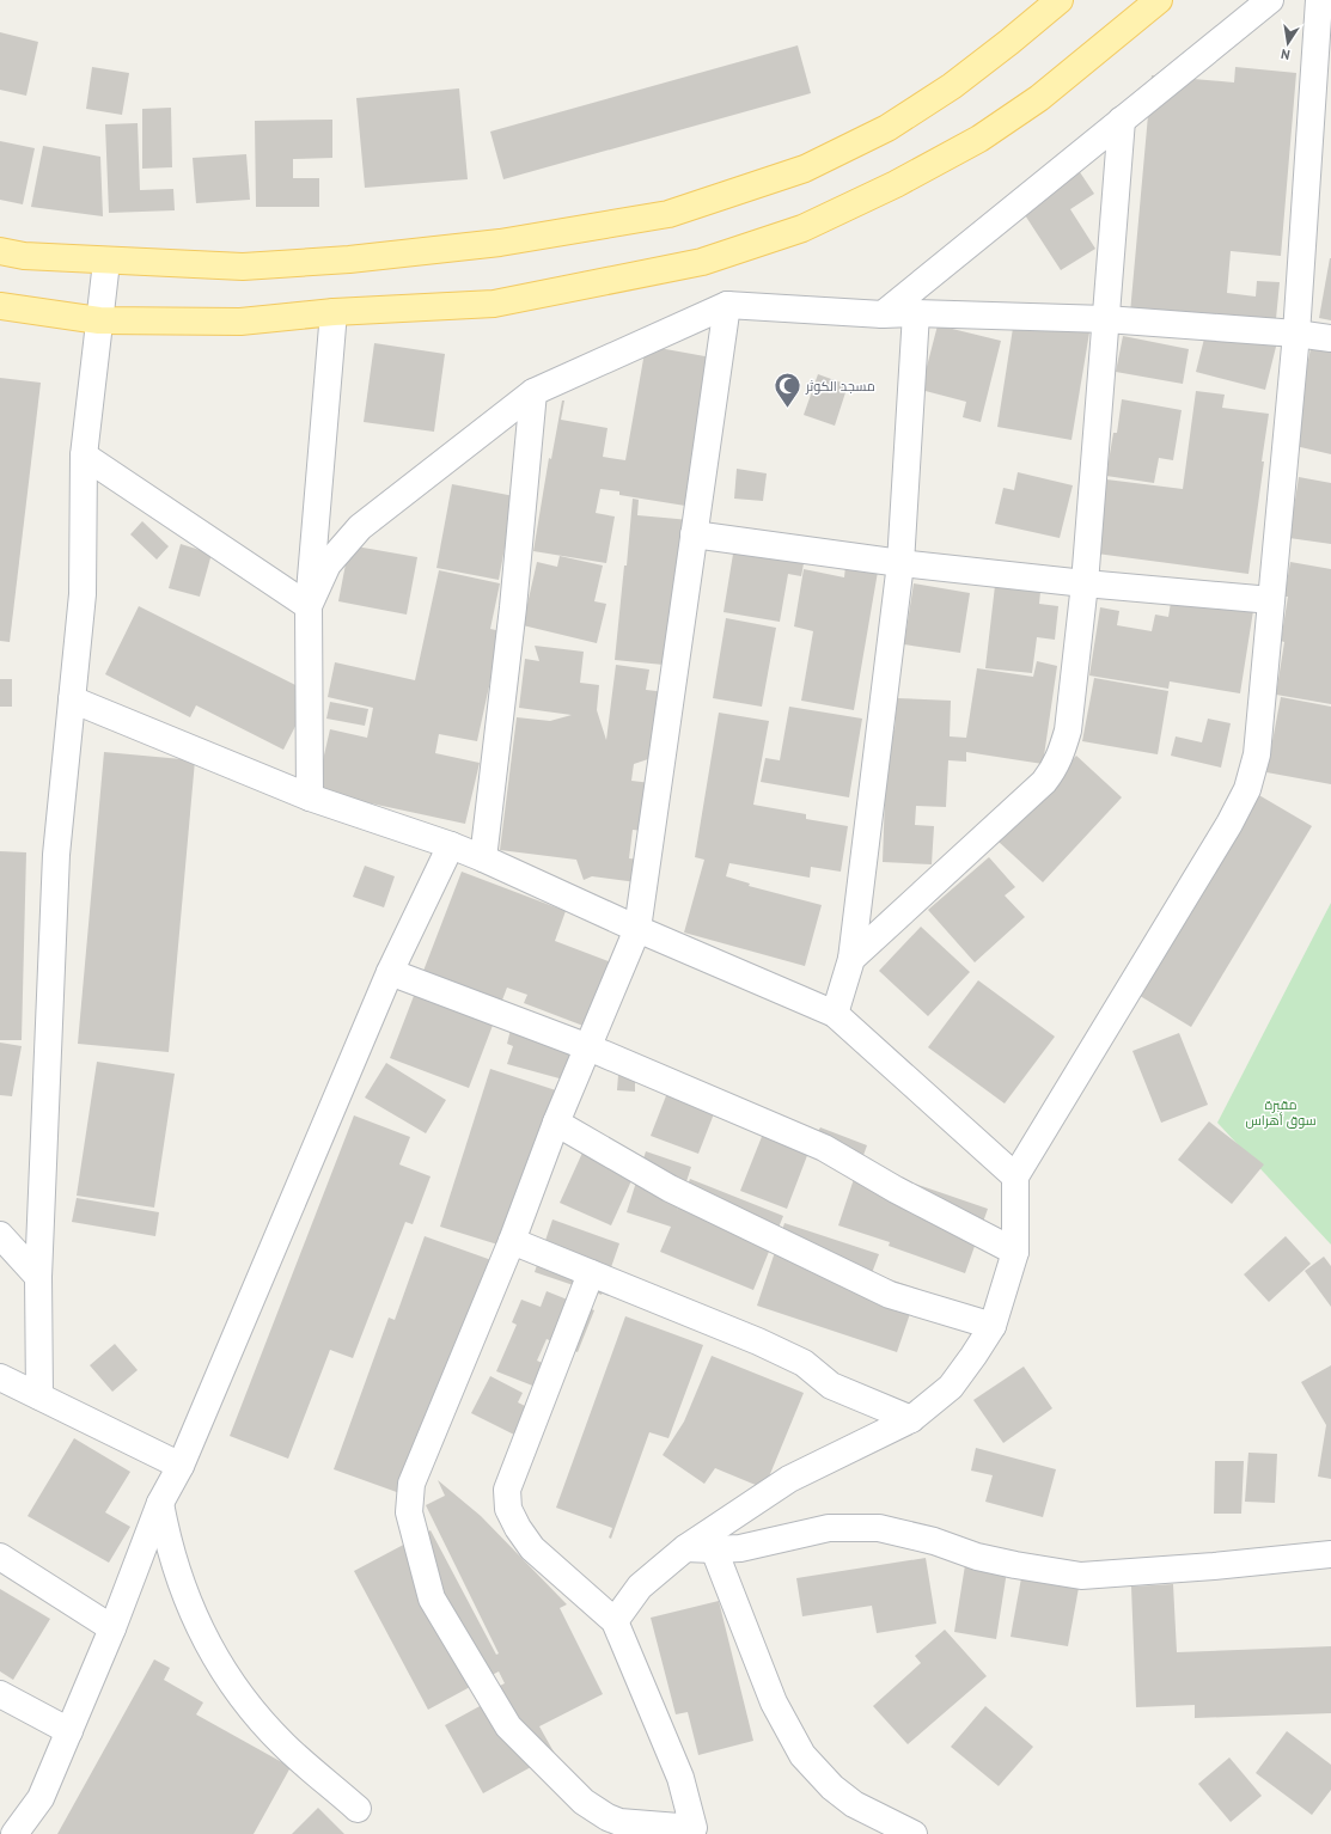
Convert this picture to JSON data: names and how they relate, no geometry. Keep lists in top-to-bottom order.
{
  "parks": ["مقبرة سوق أهراس"],
  "places": {
    "mosque": ["مسجد الكوثر"]
  },
  "north": "bottom"
}
